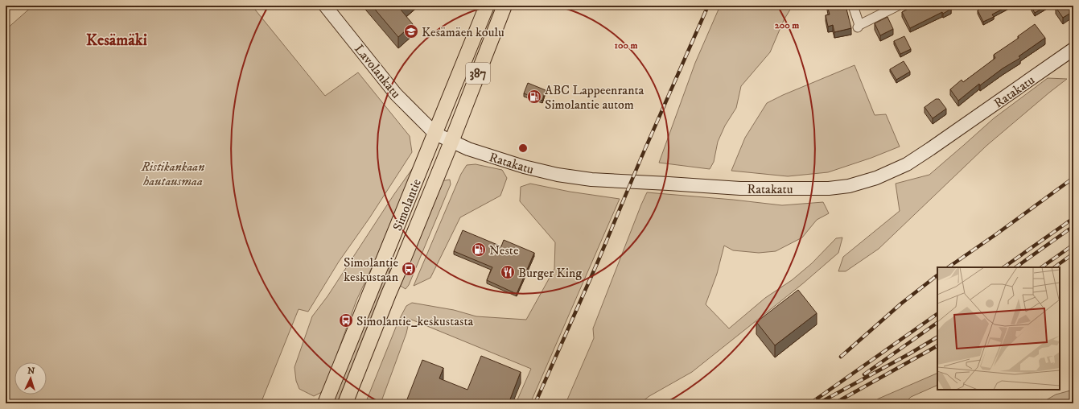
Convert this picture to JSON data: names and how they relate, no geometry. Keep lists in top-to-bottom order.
{
  "streets": {
    "main road": [
      "Lavolankatu",
      "387",
      "Ratakatu",
      "Simolantie"
    ]
  },
  "crossings": [
    ["Lavolankatu", "Ratakatu"],
    ["Lavolankatu", "Simolantie"],
    ["Ratakatu", "Simolantie"]
  ],
  "districts": ["Kesämäki"],
  "parks": ["Ristikankaan hautausmaa"],
  "places": {
    "school or university": ["Kesämäen koulu"],
    "fuel station": ["ABC Lappeenranta Simolantie autom", "Neste"],
    "bus stop": ["Simolantie keskustaan", "Simolantie_keskustasta"],
    "restaurant": ["Burger King"]
  },
  "north": "top",
  "rings": ["200 m", "100 m"]
}
